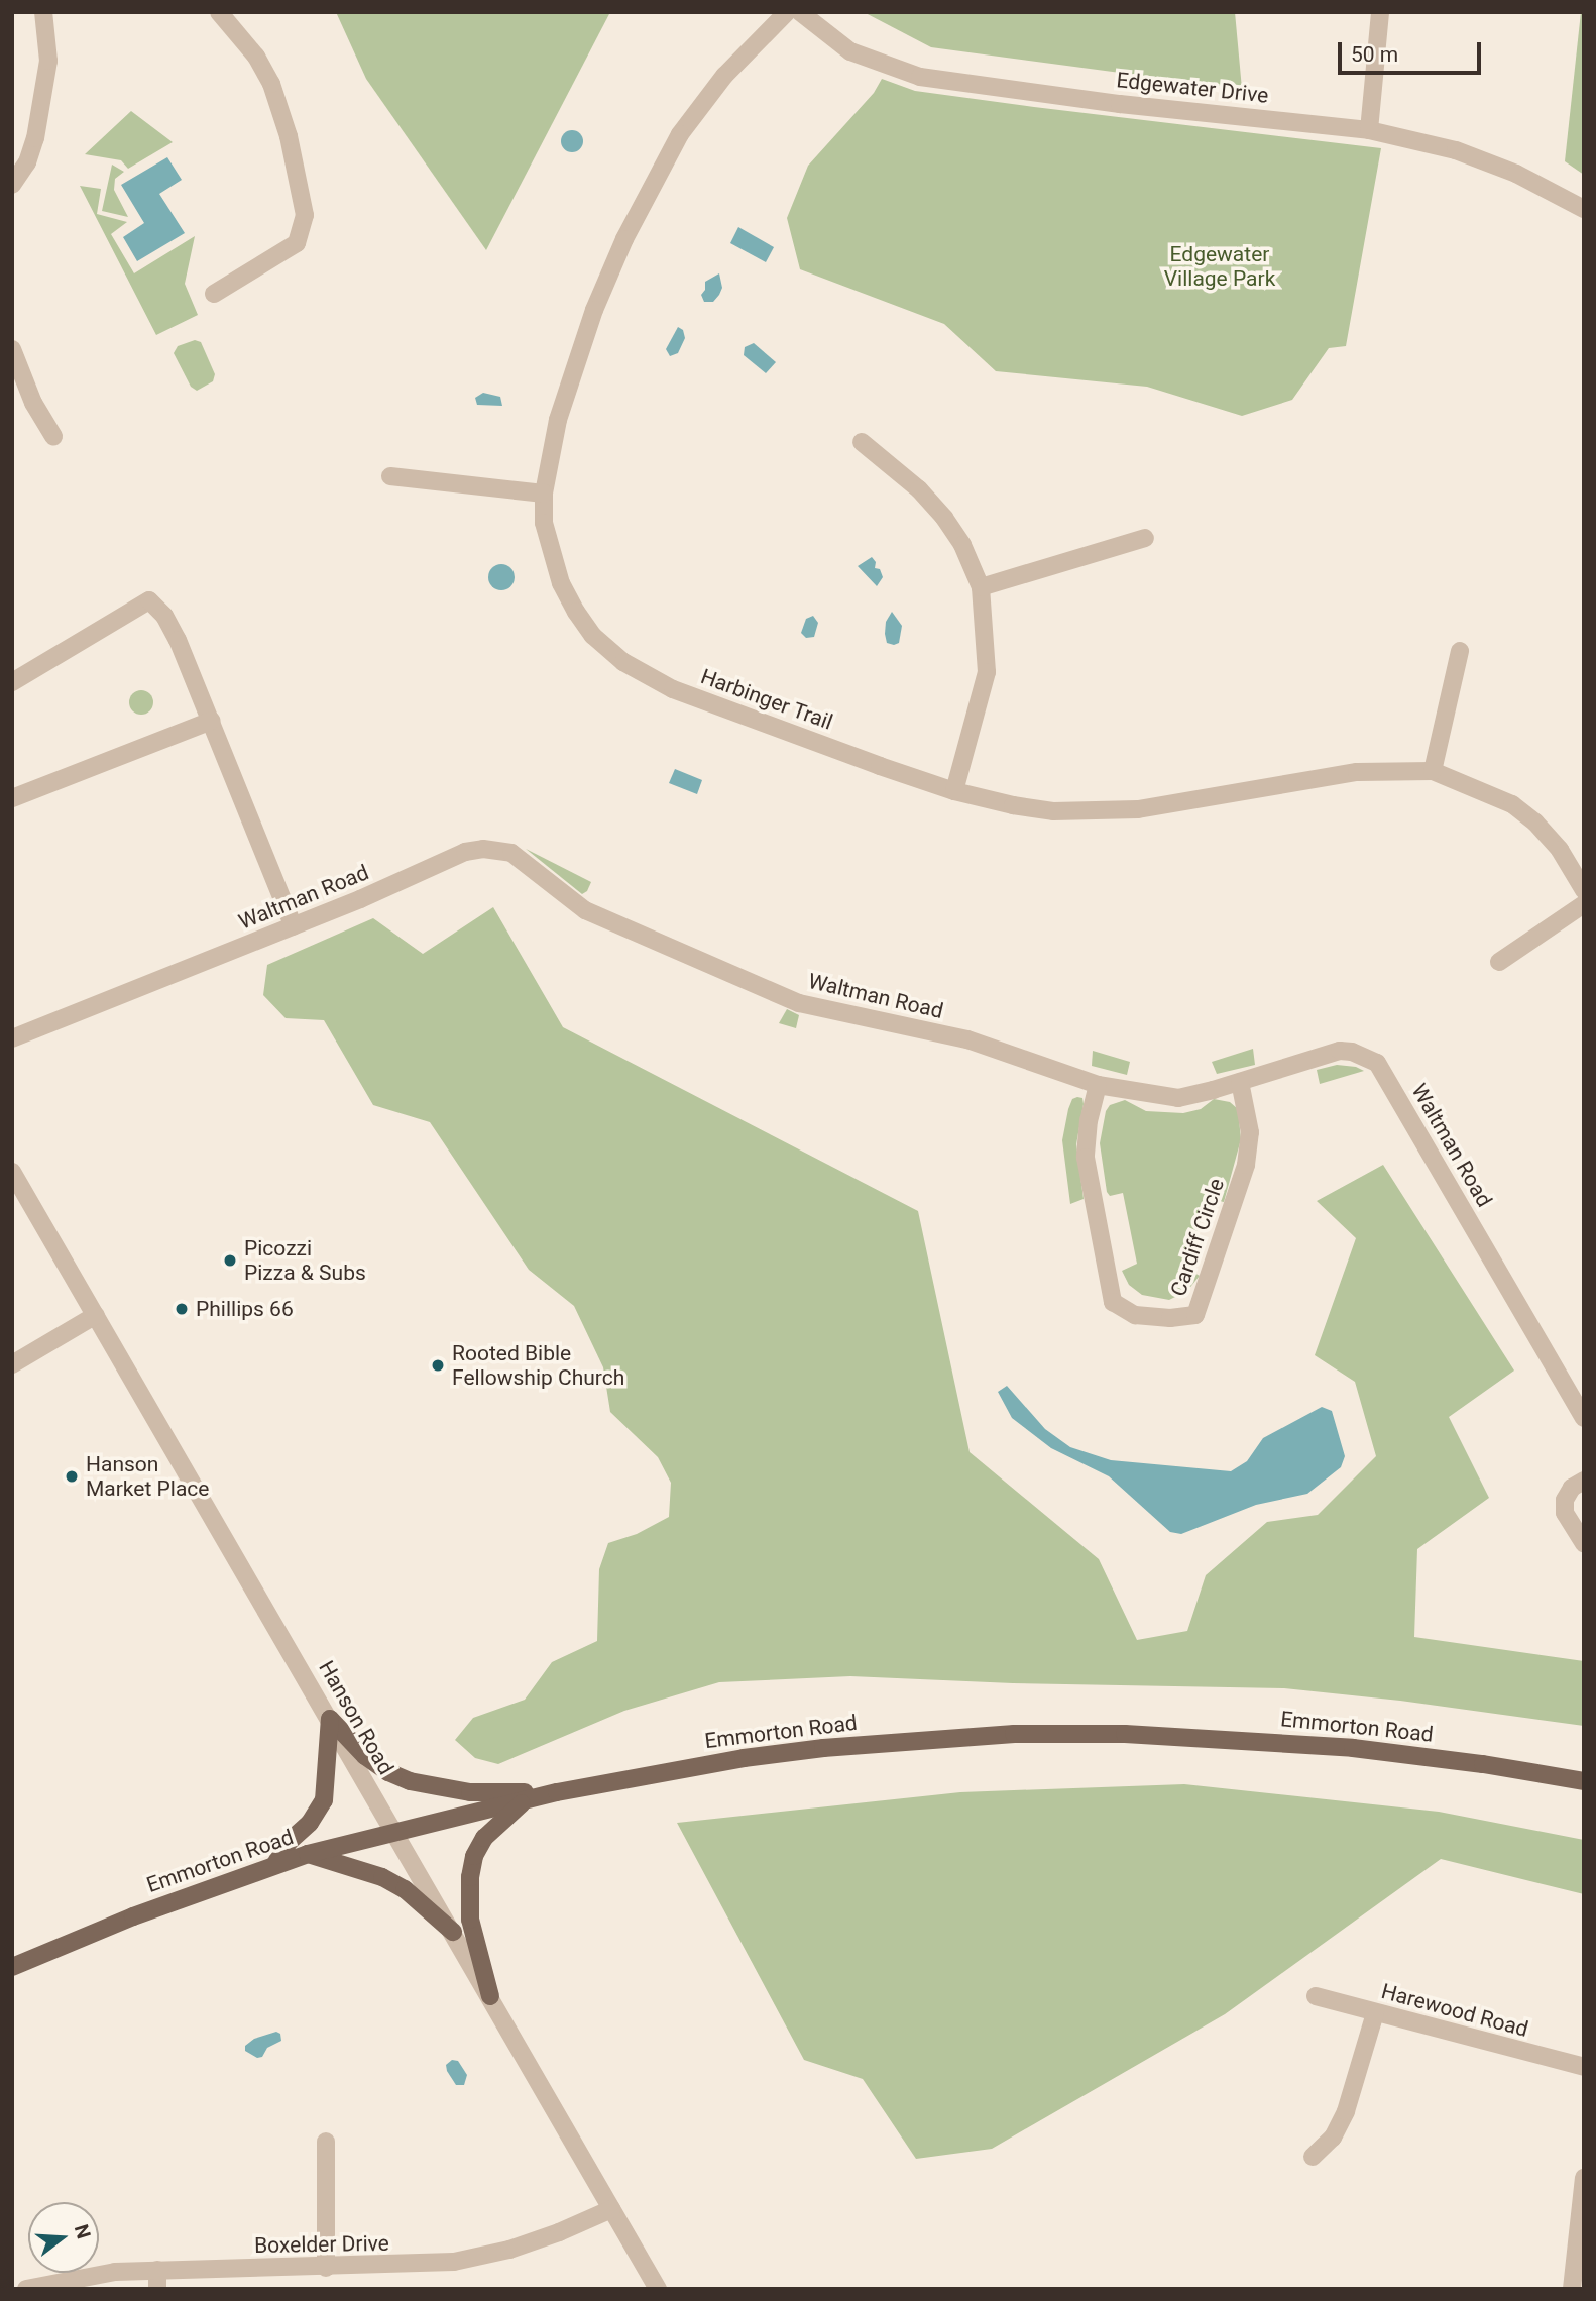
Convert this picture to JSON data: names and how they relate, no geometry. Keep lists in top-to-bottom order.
{
  "streets": {
    "main road": ["Emmorton Road"],
    "street": [
      "Edgewater Drive",
      "Harbinger Trail",
      "Waltman Road",
      "Cardiff Circle",
      "Hanson Road",
      "Harewood Road",
      "Boxelder Drive"
    ]
  },
  "crossings": [
    ["Waltman Road", "Cardiff Circle"],
    ["Hanson Road", "Emmorton Road"],
    ["Hanson Road", "Boxelder Drive"]
  ],
  "parks": ["Edgewater Village Park"],
  "places": [
    "Picozzi Pizza & Subs",
    "Phillips 66",
    "Rooted Bible Fellowship Church",
    "Hanson Market Place"
  ],
  "scale_bar": "50 m",
  "north": "right"
}
